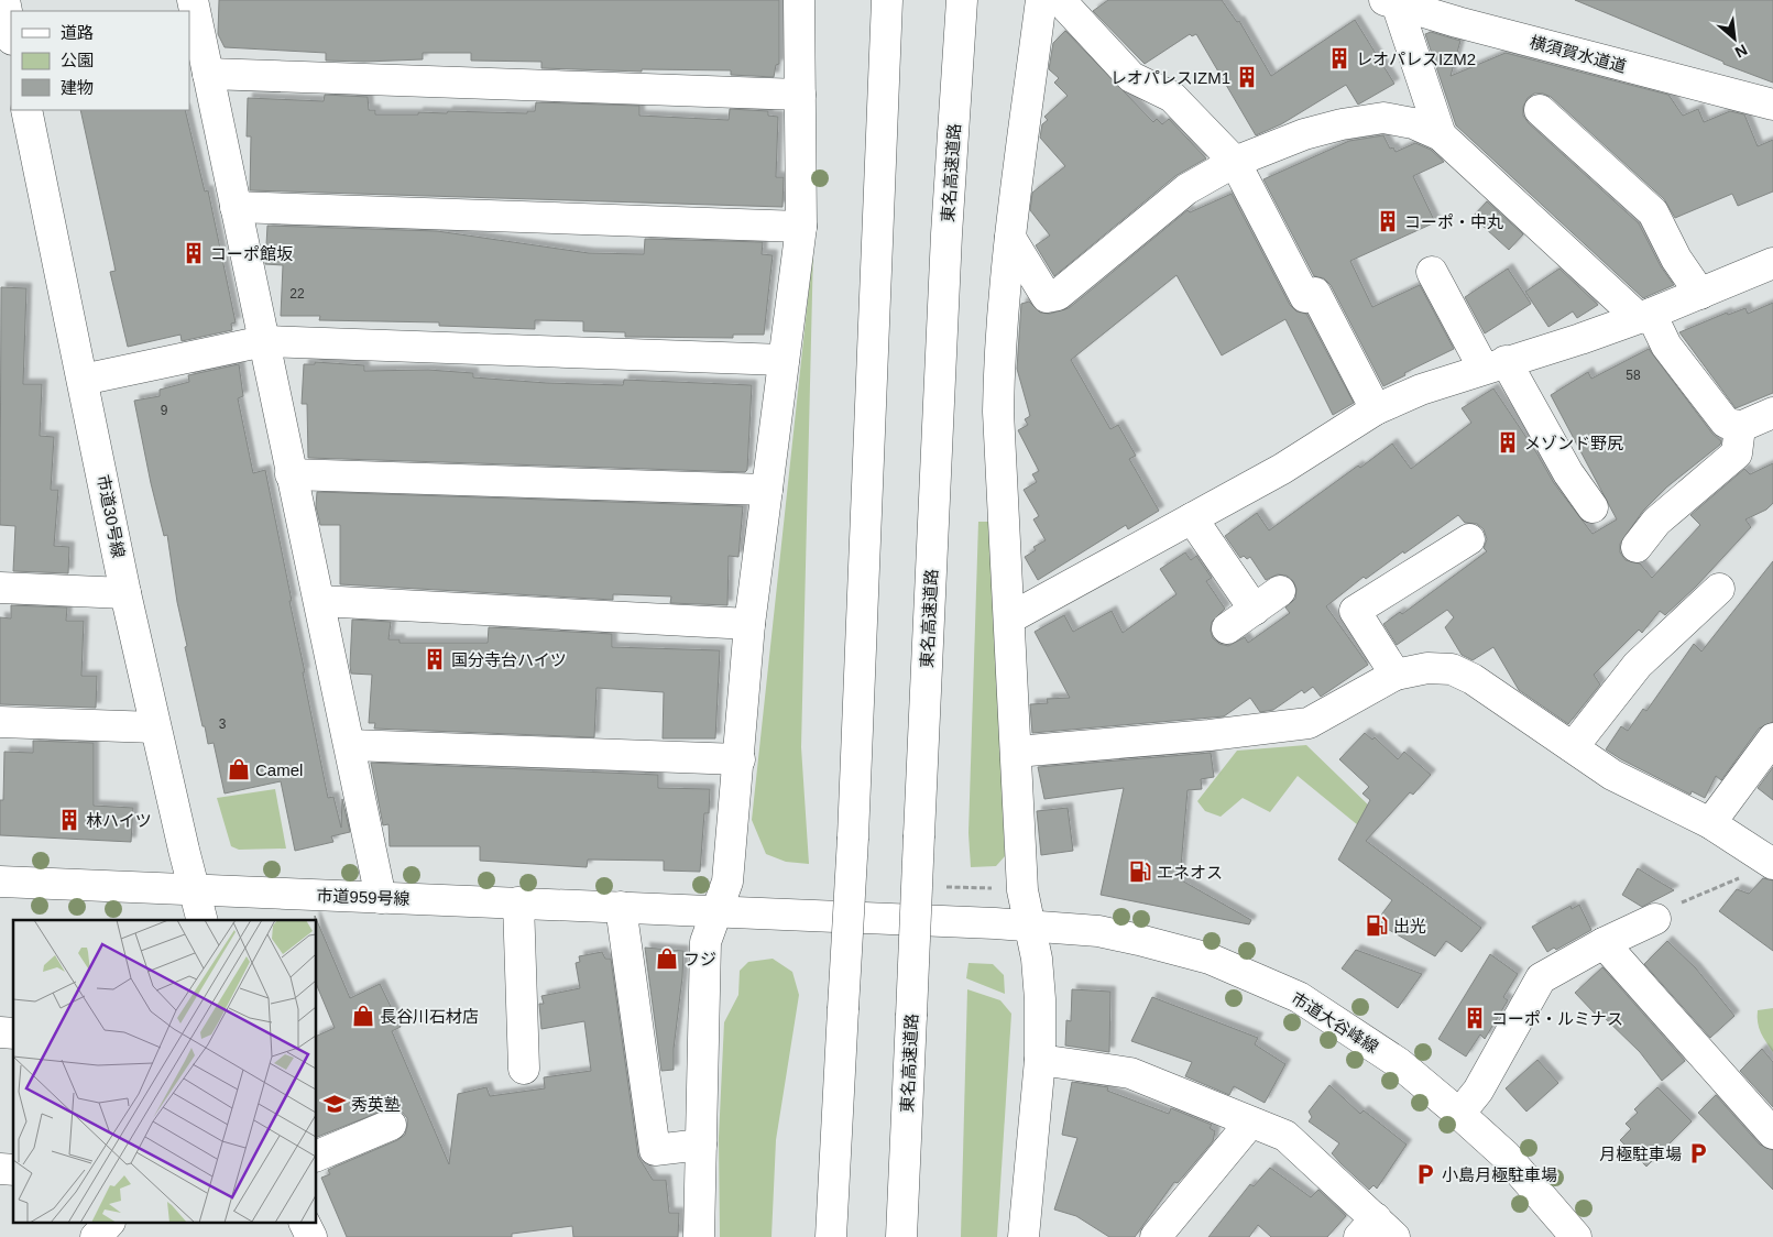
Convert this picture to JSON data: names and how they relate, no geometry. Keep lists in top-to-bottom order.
{
  "streets": {
    "main road": [
      "横須賀水道道",
      "東名高速道路",
      "市道30号線",
      "市道959号線",
      "市道大谷峰線"
    ]
  },
  "crossings": [
    ["市道30号線", "市道959号線"],
    ["市道959号線", "市道大谷峰線"]
  ],
  "places": {
    "building": [
      "レオパレスIZM2",
      "レオパレスIZM1",
      "コーポ・中丸",
      "コーポ館坂",
      "メゾンド野尻",
      "国分寺台ハイツ",
      "林ハイツ",
      "コーポ・ルミナス"
    ],
    "shop": ["Camel", "フジ", "長谷川石材店"],
    "fuel station": ["エネオス", "出光"],
    "school or university": ["秀英塾"],
    "parking": ["月極駐車場", "小島月極駐車場"]
  },
  "house_numbers": [
    "22",
    "58",
    "9",
    "3"
  ],
  "legend": ["道路", "公園", "建物"],
  "north": "bottom right"
}
